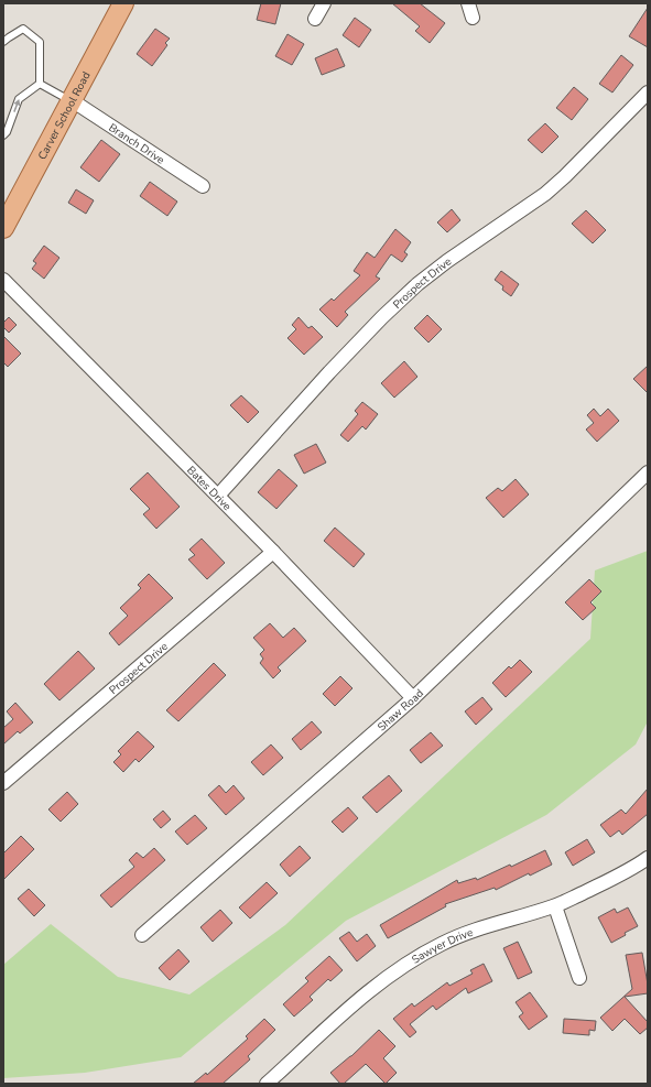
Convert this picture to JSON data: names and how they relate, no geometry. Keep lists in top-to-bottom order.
{
  "streets": {
    "main road": ["Carver School Road"],
    "street": [
      "Branch Drive",
      "Prospect Drive",
      "Bates Drive",
      "Shaw Road",
      "Sawyer Drive"
    ]
  },
  "crossings": [
    ["Carver School Road", "Branch Drive"],
    ["Prospect Drive", "Bates Drive"],
    ["Bates Drive", "Shaw Road"]
  ]
}
